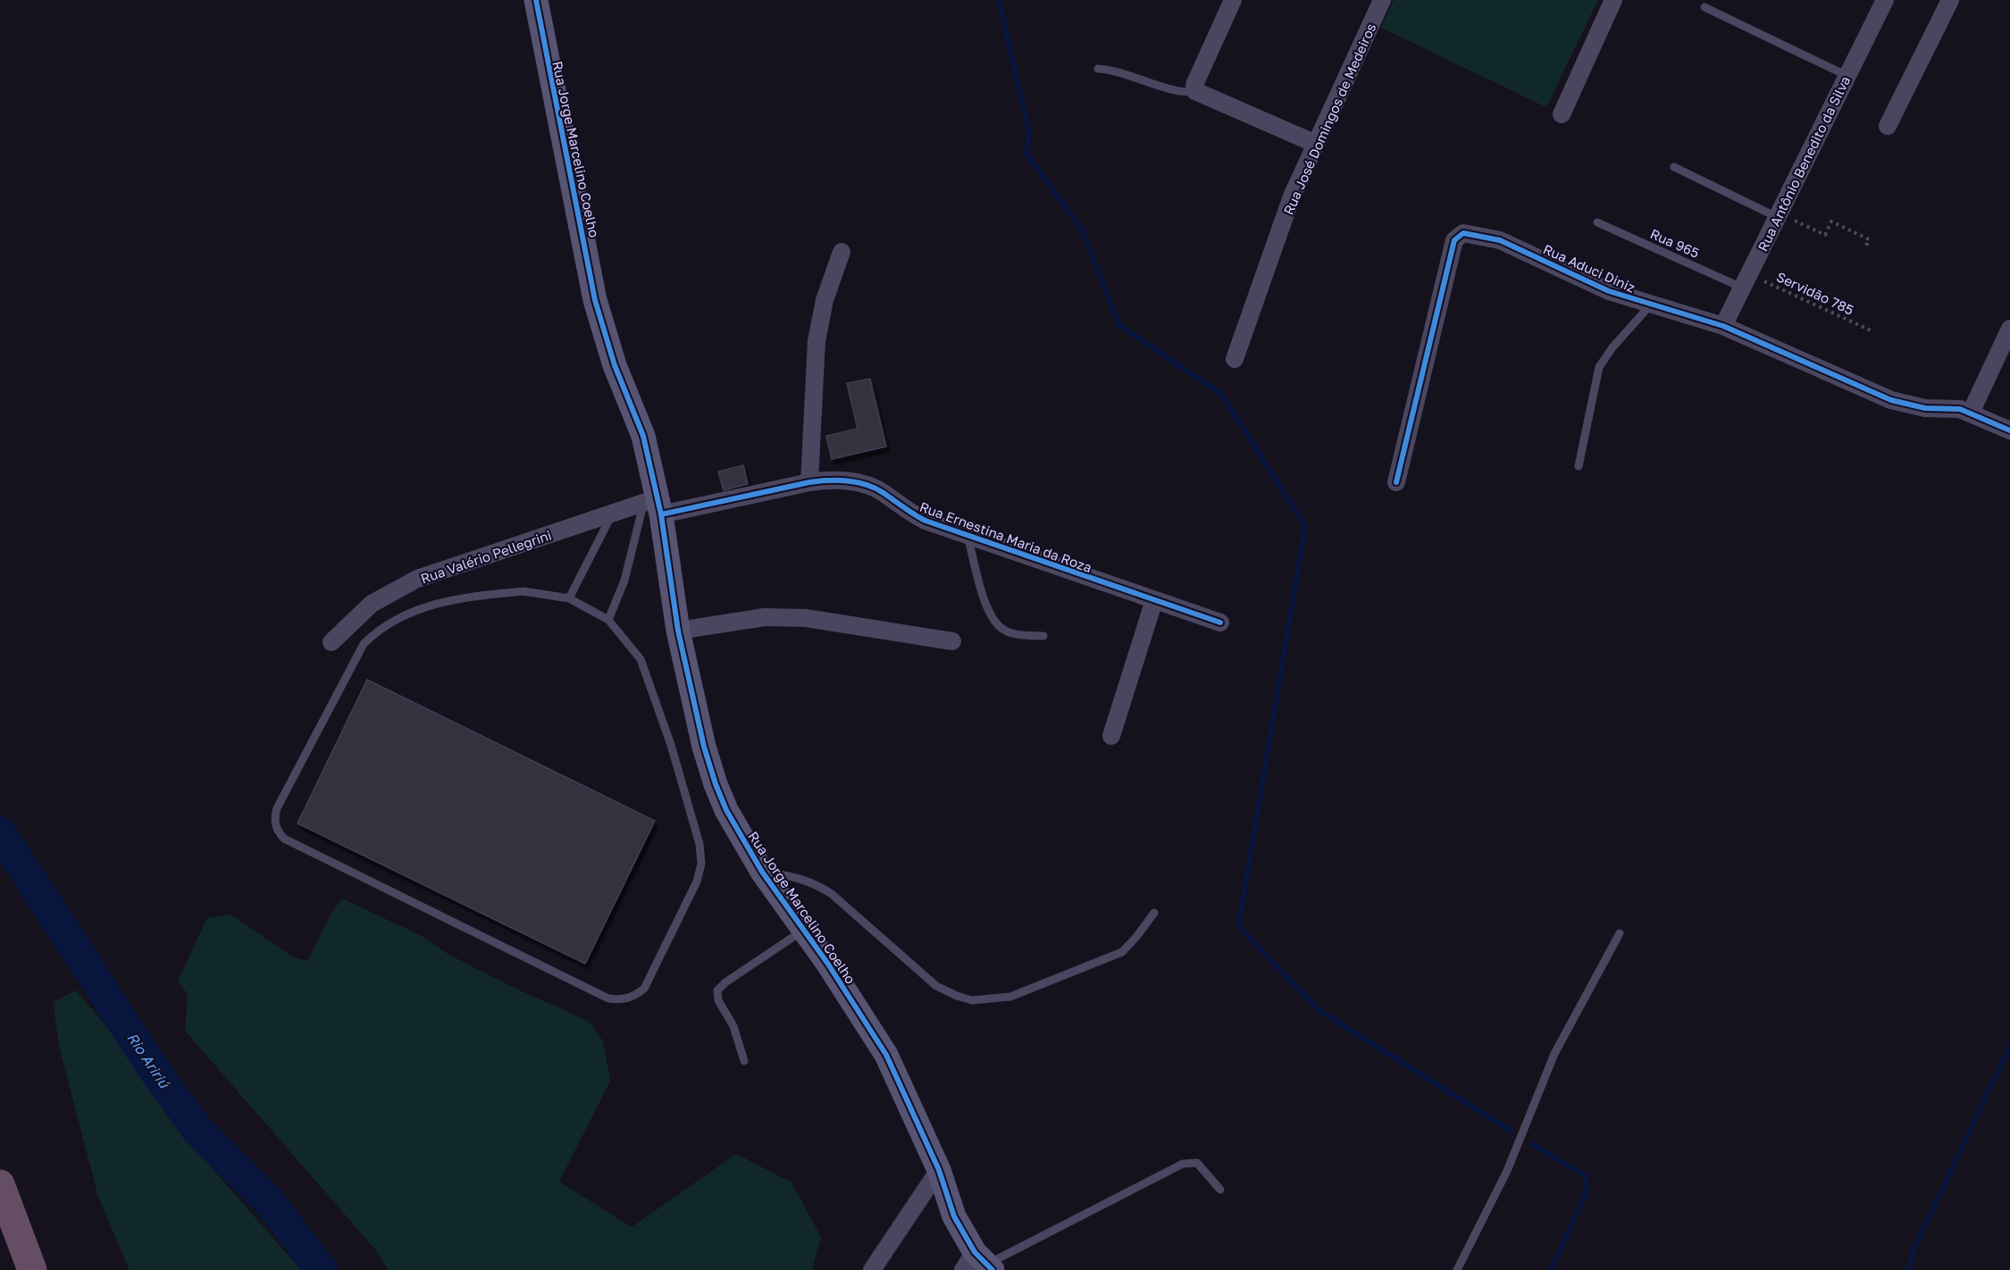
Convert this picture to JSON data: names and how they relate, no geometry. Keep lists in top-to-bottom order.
{
  "streets": {
    "street": [
      "Rua José Domingos de Medeiros",
      "Rua Jorge Marcelino Coelho",
      "Rua Antônio Benedito da Silva",
      "Rua Aduci Diniz",
      "Rua Ernestina Maria da Roza",
      "Rua Valério Pellegrini"
    ],
    "lane": ["Rua 965"],
    "path": ["Servidão 785"]
  },
  "crossings": [
    ["Rua Jorge Marcelino Coelho", "Rua Ernestina Maria da Roza"],
    ["Rua Jorge Marcelino Coelho", "Rua Valério Pellegrini"],
    ["Rua Antônio Benedito da Silva", "Rua 965"],
    ["Rua Antônio Benedito da Silva", "Rua Aduci Diniz"],
    ["Rua Antônio Benedito da Silva", "Servidão 785"],
    ["Rua 965", "Servidão 785"],
    ["Rua Ernestina Maria da Roza", "Rua Valério Pellegrini"]
  ],
  "water": ["Rio Aririú"]
}
